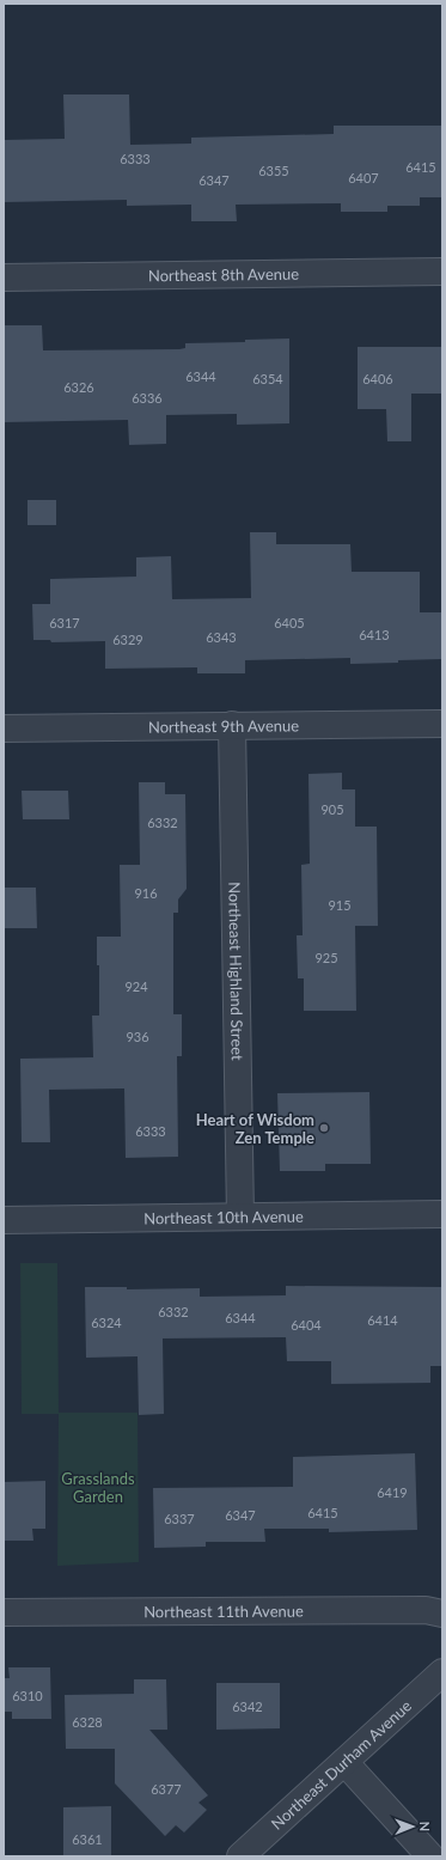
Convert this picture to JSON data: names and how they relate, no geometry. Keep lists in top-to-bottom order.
{
  "streets": {
    "street": [
      "Northeast 8th Avenue",
      "Northeast 9th Avenue",
      "Northeast Highland Street",
      "Northeast 10th Avenue",
      "Northeast 11th Avenue",
      "Northeast Durham Avenue"
    ]
  },
  "crossings": [
    ["Northeast 9th Avenue", "Northeast Highland Street"],
    ["Northeast Highland Street", "Northeast 10th Avenue"]
  ],
  "parks": ["Grasslands Garden"],
  "places": ["Heart of Wisdom Zen Temple"],
  "house_numbers": [
    "6333",
    "6415",
    "6355",
    "6407",
    "6347",
    "6344",
    "6354",
    "6406",
    "6326",
    "6336",
    "6317",
    "6405",
    "6413",
    "6343",
    "6329",
    "905",
    "6332",
    "916",
    "915",
    "925",
    "924",
    "936",
    "6333",
    "6332",
    "6344",
    "6414",
    "6324",
    "6404",
    "6419",
    "6415",
    "6347",
    "6337",
    "6310",
    "6342",
    "6328",
    "6377",
    "6361"
  ],
  "north": "right"
}
